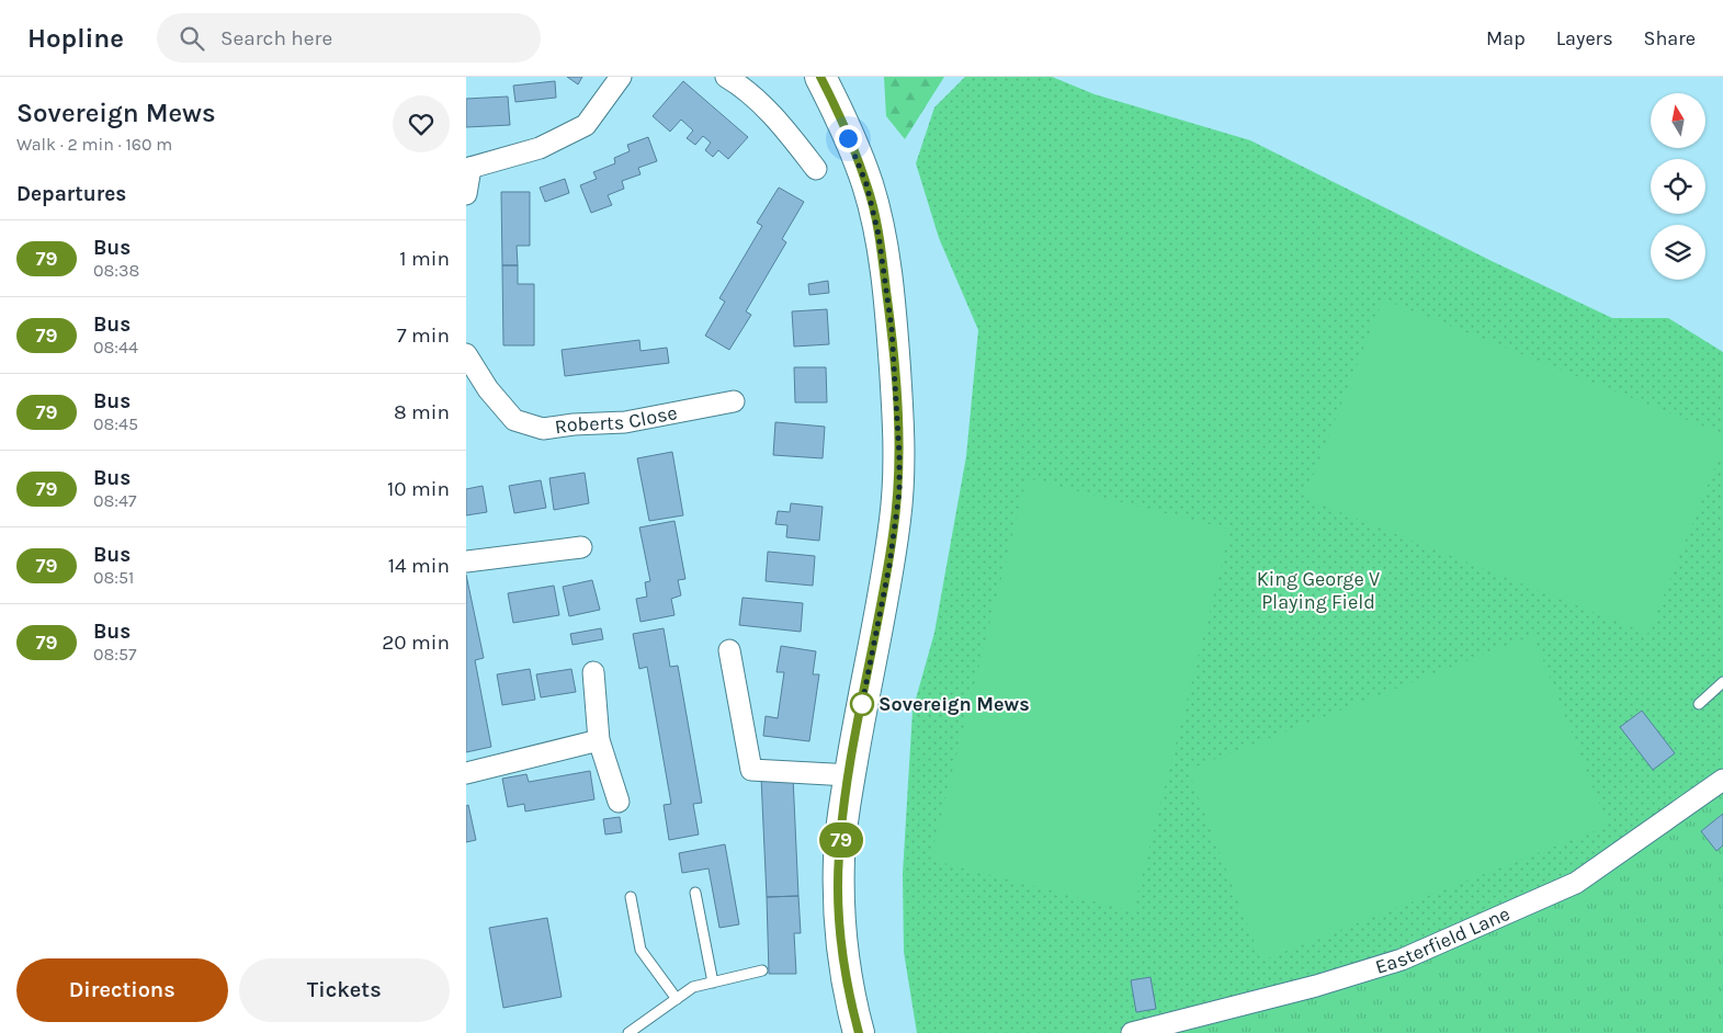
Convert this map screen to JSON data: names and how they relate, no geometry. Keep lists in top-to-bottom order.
{
  "streets": {
    "street": ["Roberts Close", "Easterfield Lane"]
  },
  "parks": ["King George V Playing Field"],
  "places": ["Sovereign Mews"],
  "lines": ["bus line 79"],
  "north": "top",
  "page": {
    "header": "Hopline",
    "search": "Search here",
    "nav": ["Map", "Layers", "Share"],
    "heading": [
      ["Sovereign Mews", "Walk · 2 min · 160 m"],
      "Departures"
    ],
    "on_map": "79",
    "list": [
      {
        "mark": "79",
        "name": "Bus",
        "note": "08:38",
        "value": "1 min"
      },
      {
        "mark": "79",
        "name": "Bus",
        "note": "08:44",
        "value": "7 min"
      },
      {
        "mark": "79",
        "name": "Bus",
        "note": "08:45",
        "value": "8 min"
      },
      {
        "mark": "79",
        "name": "Bus",
        "note": "08:47",
        "value": "10 min"
      },
      {
        "mark": "79",
        "name": "Bus",
        "note": "08:51",
        "value": "14 min"
      },
      {
        "mark": "79",
        "name": "Bus",
        "note": "08:57",
        "value": "20 min"
      }
    ],
    "buttons": ["Directions", "Tickets"]
  }
}
